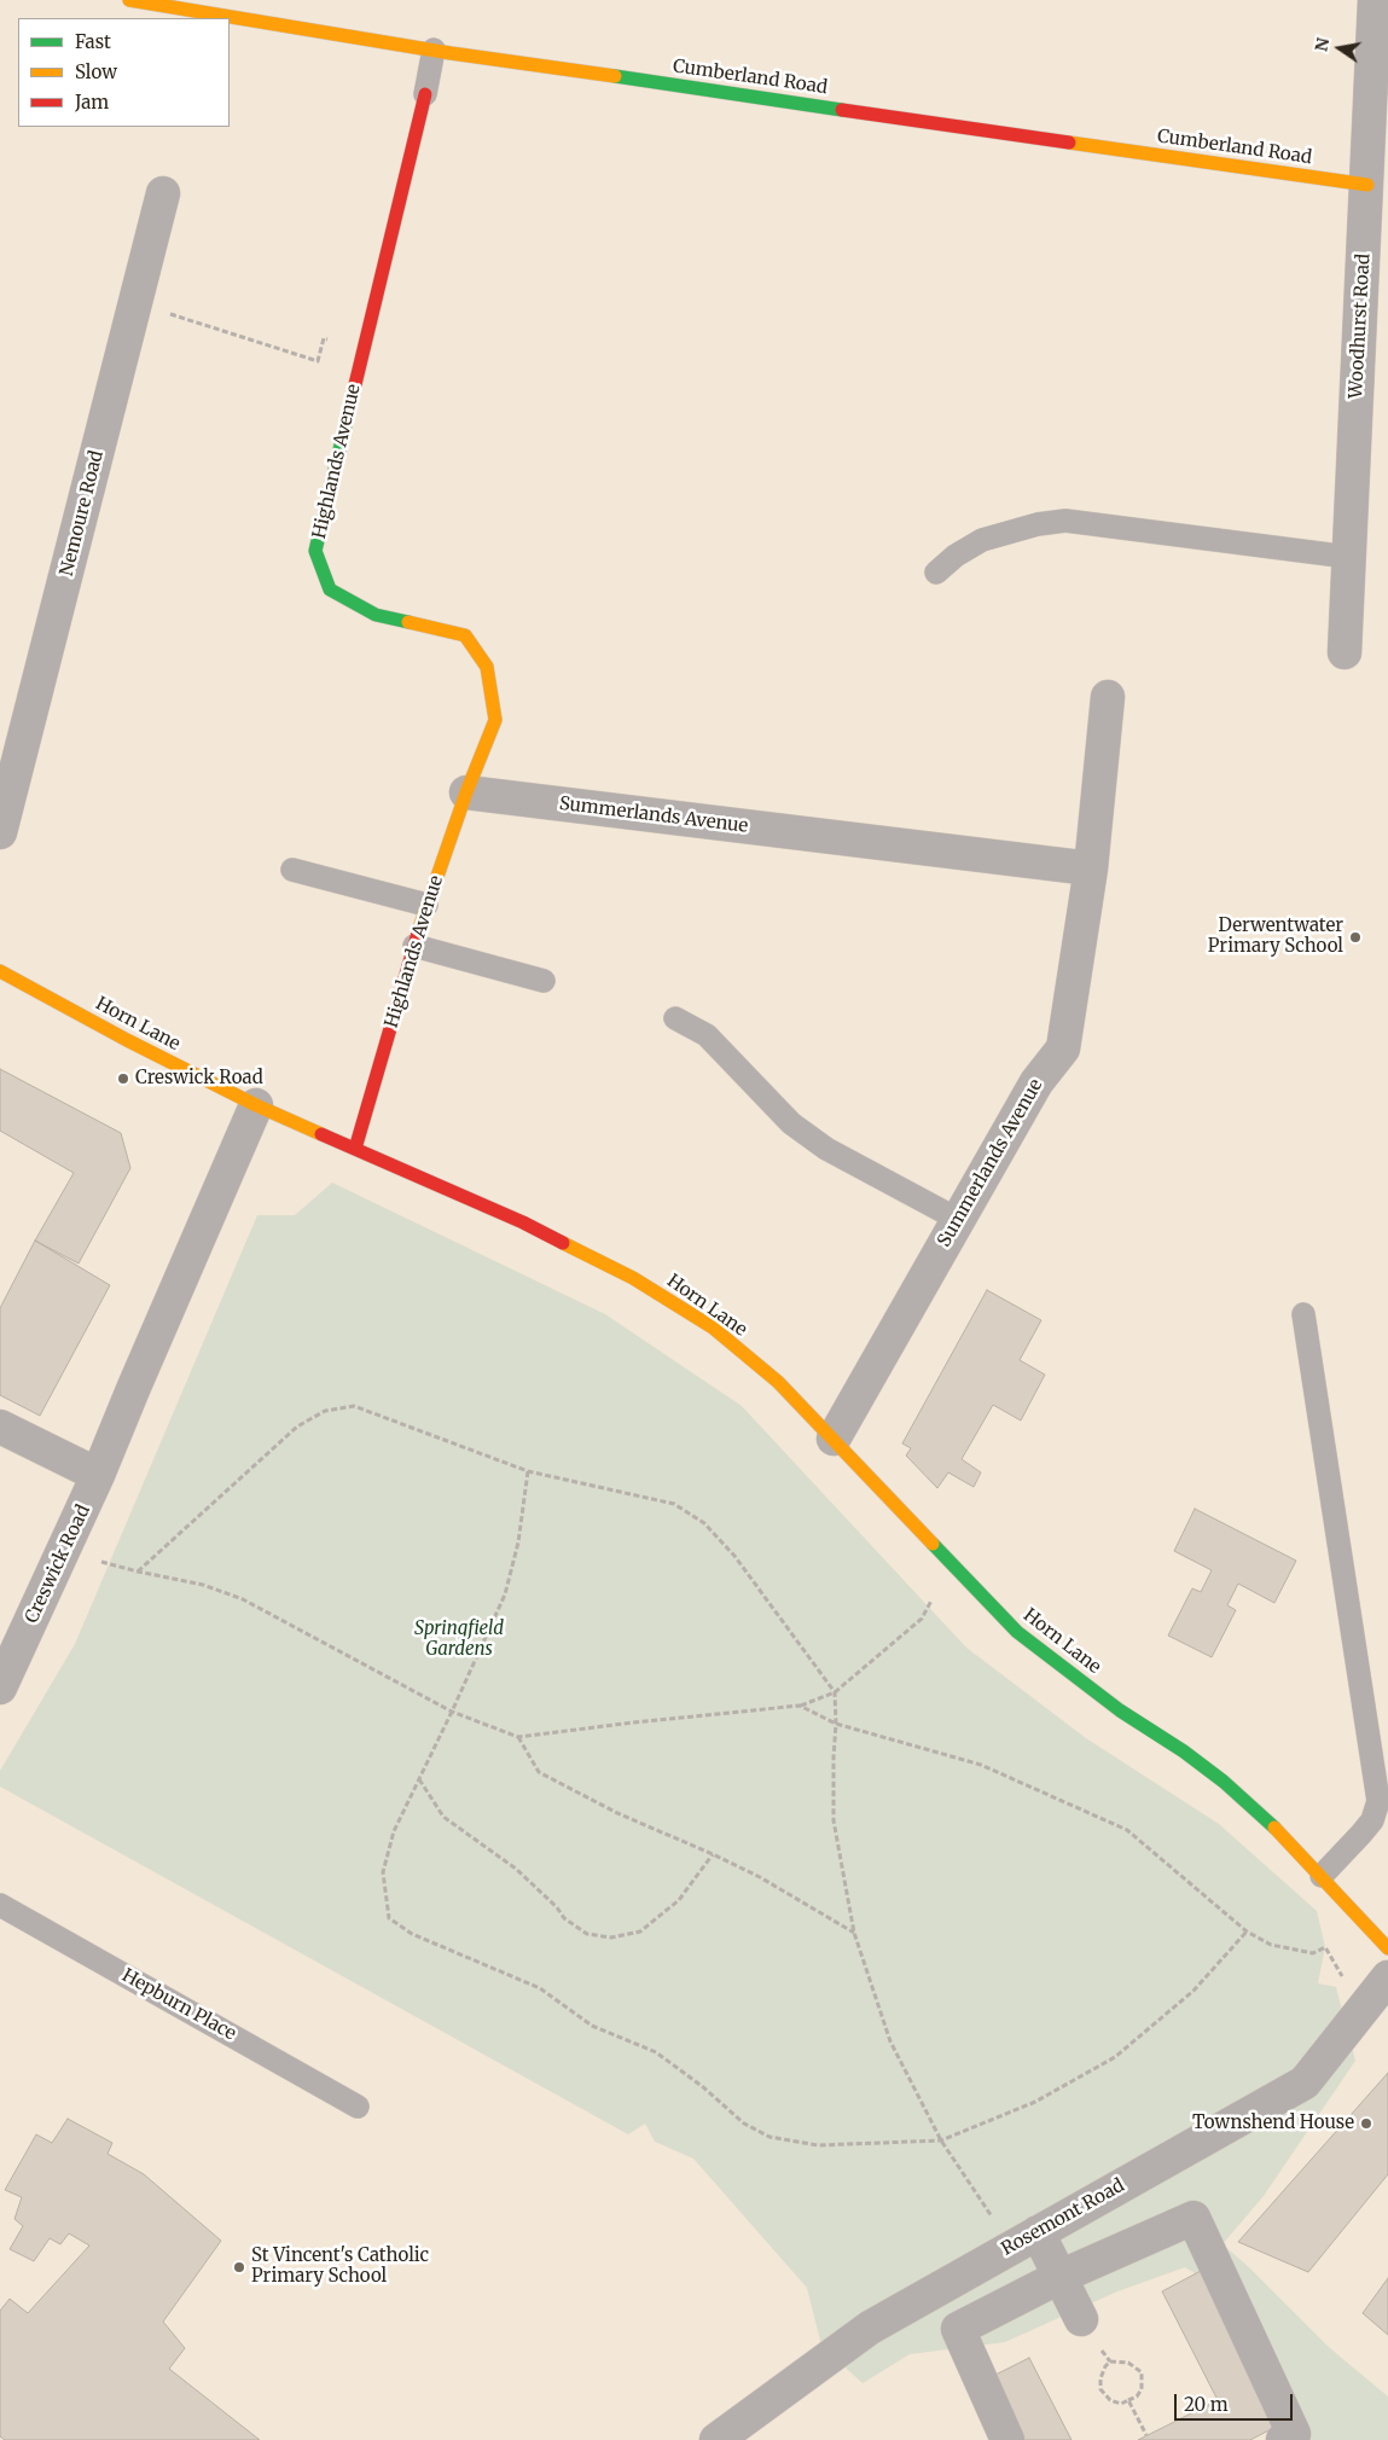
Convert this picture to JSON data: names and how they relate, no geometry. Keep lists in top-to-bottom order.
{
  "streets": {
    "street": [
      "Cumberland Road",
      "Woodhurst Road",
      "Highlands Avenue",
      "Nemoure Road",
      "Summerlands Avenue",
      "Horn Lane",
      "Creswick Road",
      "Rosemont Road"
    ],
    "lane": ["Hepburn Place"]
  },
  "crossings": [
    ["Cumberland Road", "Woodhurst Road"],
    ["Cumberland Road", "Highlands Avenue"],
    ["Highlands Avenue", "Summerlands Avenue"],
    ["Highlands Avenue", "Horn Lane"],
    ["Summerlands Avenue", "Horn Lane"],
    ["Horn Lane", "Creswick Road"]
  ],
  "parks": ["Springfield Gardens"],
  "places": [
    "Derwentwater Primary School",
    "Creswick Road",
    "Townshend House",
    "St Vincent's Catholic Primary School"
  ],
  "legend": ["Fast", "Slow", "Jam"],
  "scale_bar": "20 m",
  "north": "left"
}
